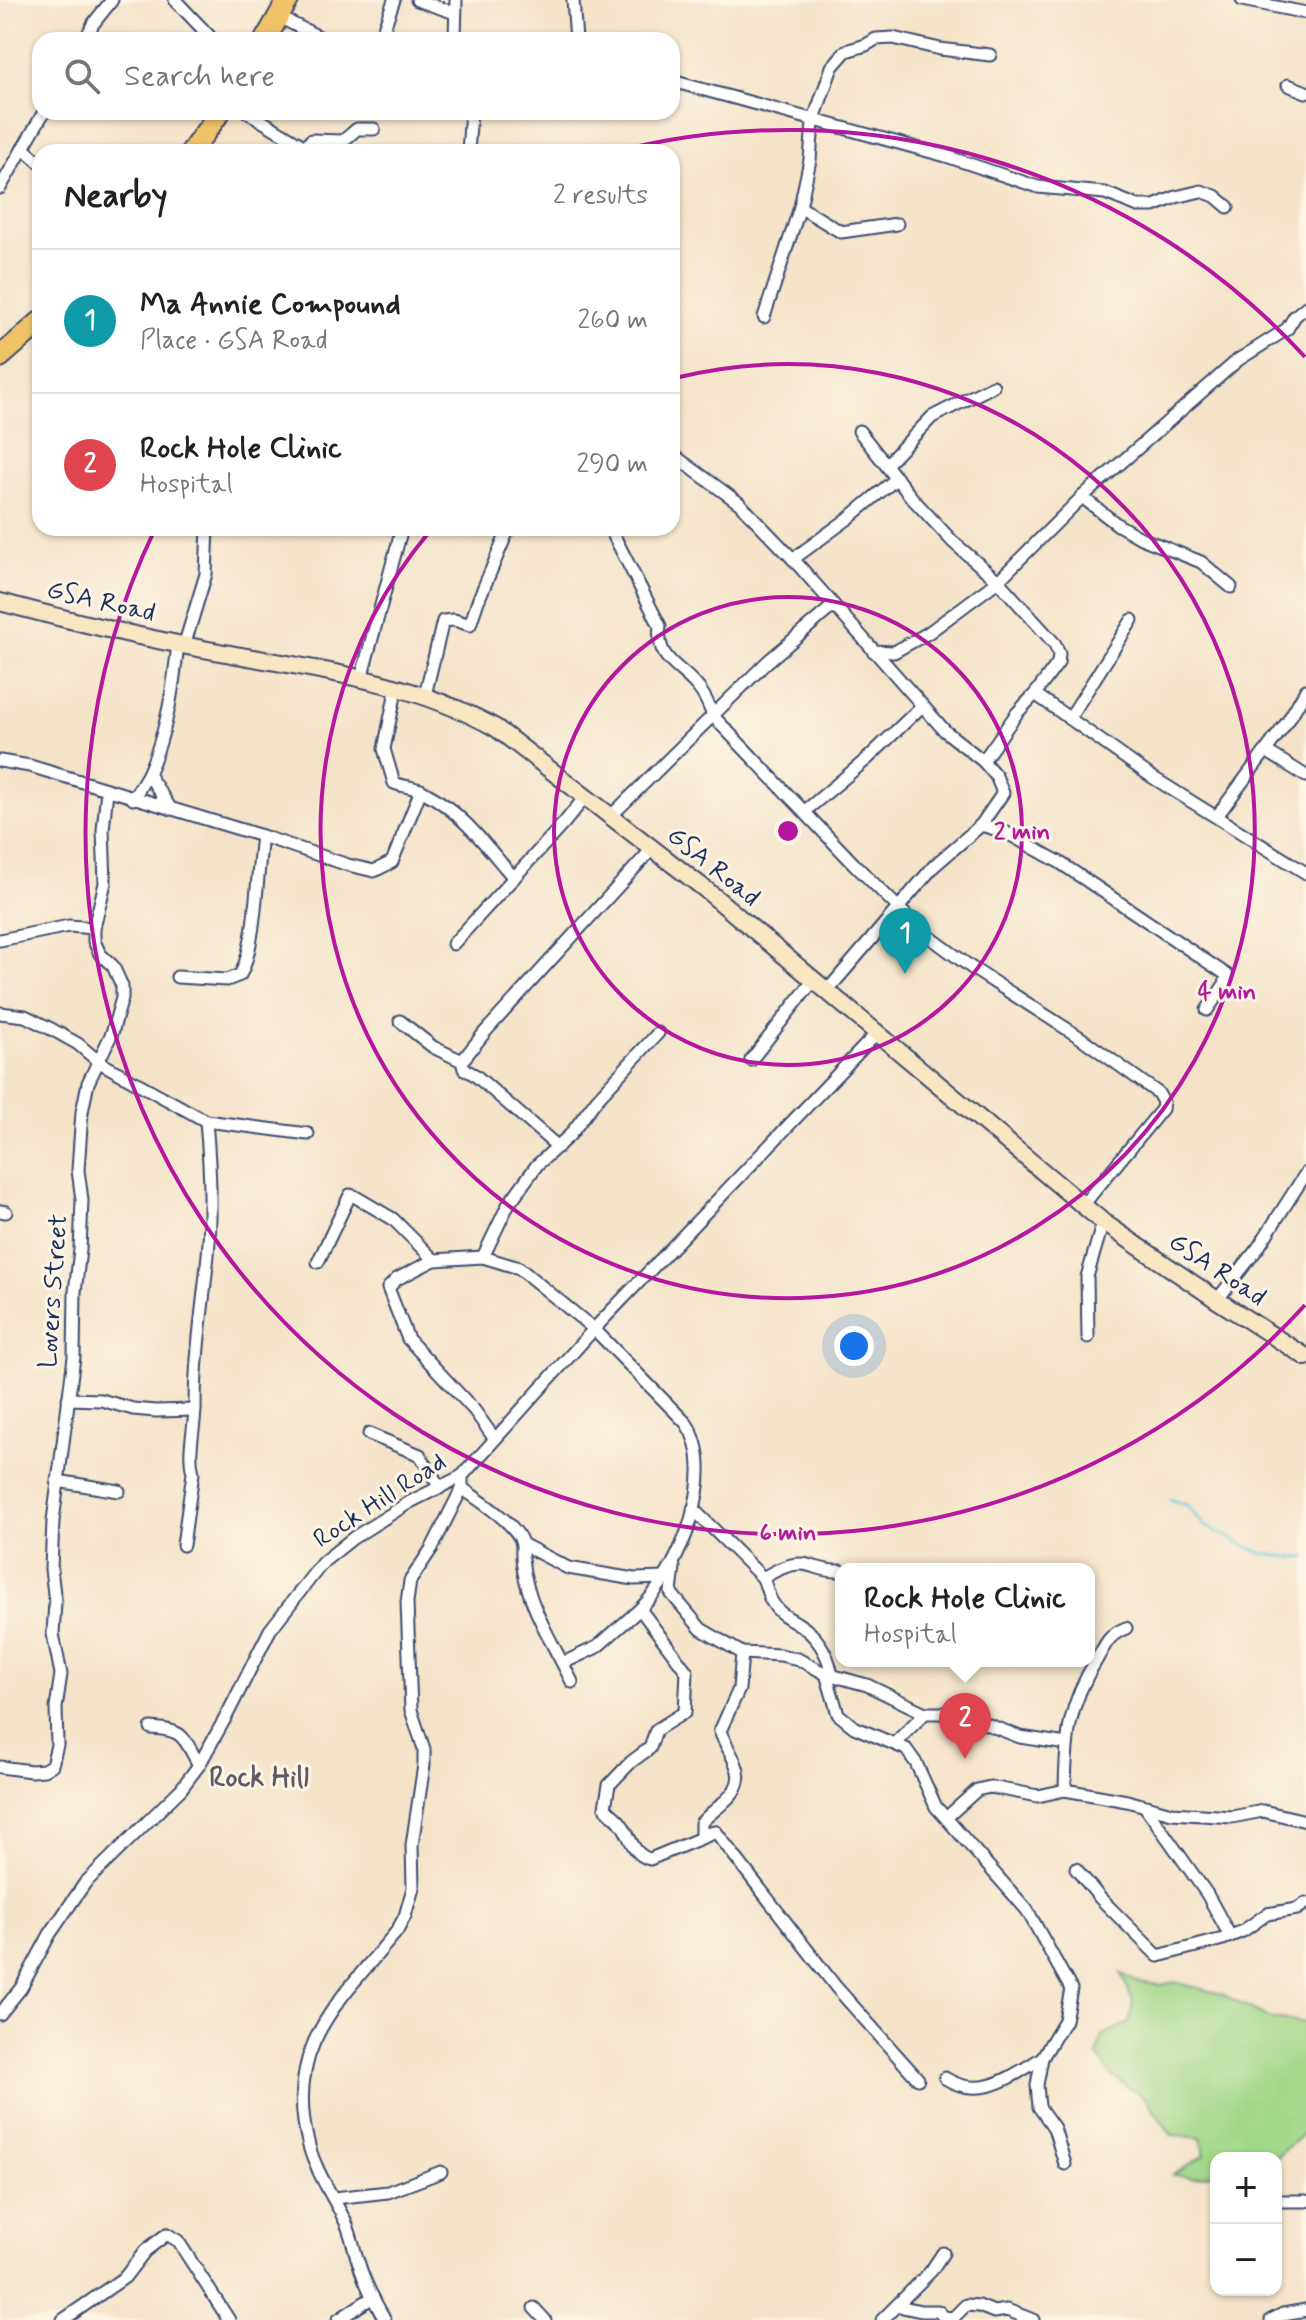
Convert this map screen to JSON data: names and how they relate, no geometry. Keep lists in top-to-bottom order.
{
  "streets": {
    "street": ["GSA Road", "Lovers Street", "Rock Hill Road"]
  },
  "crossings": [
    ["GSA Road", "Rock Hill Road"]
  ],
  "districts": ["Rock Hill"],
  "page": {
    "search": "Search here",
    "heading": ["Nearby", "2 results"],
    "list": [
      {
        "mark": "1",
        "name": "Ma Annie Compound",
        "note": "Place · GSA Road",
        "value": "260 m"
      },
      {
        "mark": "2",
        "name": "Rock Hole Clinic",
        "note": "Hospital",
        "value": "290 m"
      }
    ],
    "pins": ["1", "2"],
    "popup": ["Rock Hole Clinic", "Hospital"],
    "map_buttons": ["+", "−"]
  },
  "rings": ["2 min", "4 min", "6 min"]
}
